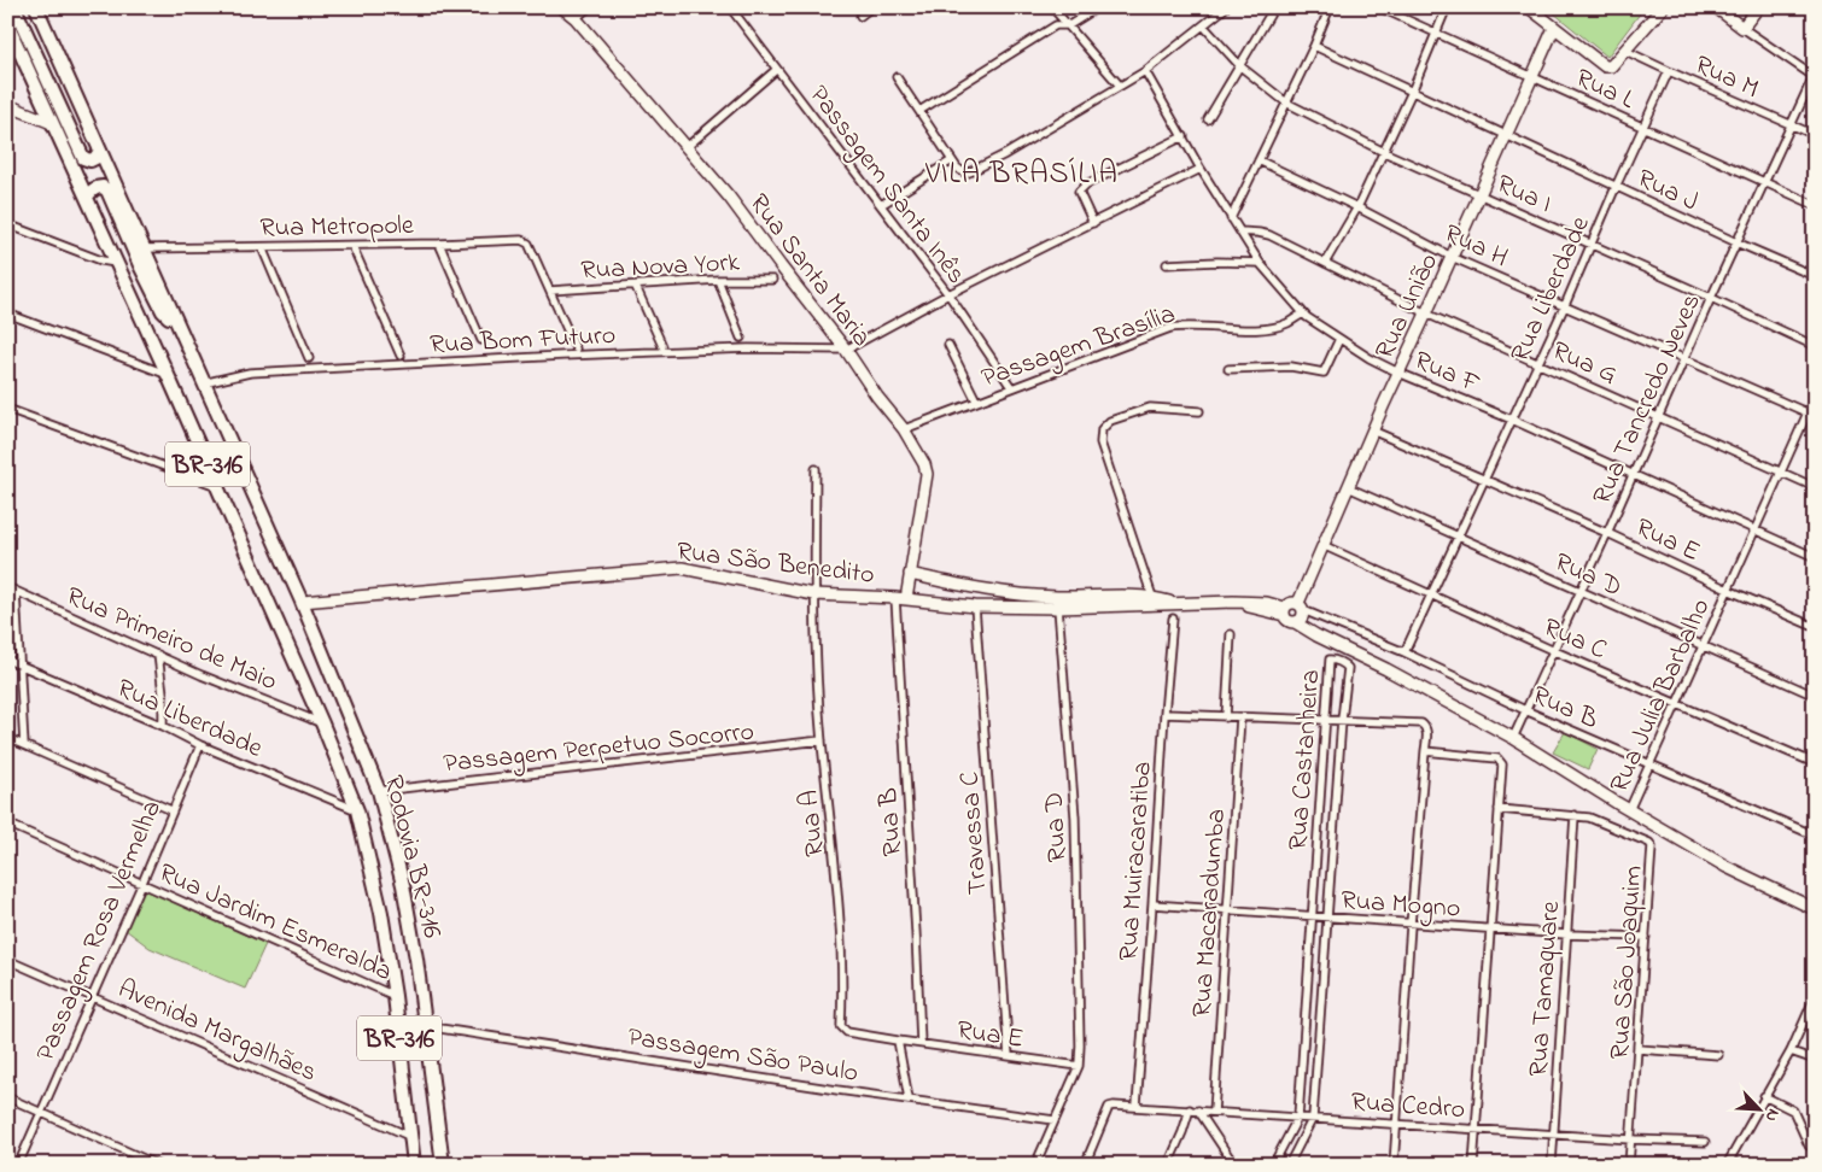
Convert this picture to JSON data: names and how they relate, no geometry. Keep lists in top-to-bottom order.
{
  "streets": {
    "highway": ["BR-316", "Rodovia BR-316"],
    "street": [
      "Rua M",
      "Rua L",
      "Passagem Santa Inês",
      "Rua J",
      "Rua I",
      "Rua Metropole",
      "Rua H",
      "Rua Nova York",
      "Rua Santa Maria",
      "Rua Liberdade",
      "Rua União",
      "Rua Bom Futuro",
      "Passagem Brasília",
      "Rua G",
      "Rua F",
      "Rua Tancredo Neves",
      "Rua E",
      "Rua São Benedito",
      "Rua D",
      "Rua Primeiro de Maio",
      "Rua C",
      "Rua Julia Barbalho",
      "Rua B",
      "Passagem Perpetuo Socorro",
      "Rua Castanheira",
      "Rua A",
      "Travessa C",
      "Rua Muiracaratiba",
      "Rua Mogno",
      "Rua Macaradumba",
      "Rua Jardim Esmeralda",
      "Passagem Rosa Vermelha",
      "Rua São Joaquim",
      "Rua Tamaquare",
      "Avenida Margalhães",
      "Passagem São Paulo",
      "Rua Cedro"
    ]
  },
  "crossings": [
    ["Rua M", "Rua Liberdade"],
    ["Rua M", "Rua Tancredo Neves"],
    ["Rua L", "Rua Liberdade"],
    ["Rua L", "Rua União"],
    ["Rua L", "Rua Tancredo Neves"],
    ["Passagem Santa Inês", "Passagem Brasília"],
    ["Rua J", "Rua Liberdade"],
    ["Rua J", "Rua União"],
    ["Rua J", "Rua Tancredo Neves"],
    ["Rua I", "Rua Liberdade"],
    ["Rua I", "Rua União"],
    ["Rua I", "Rua Tancredo Neves"],
    ["Rua Metropole", "Rua Nova York"],
    ["Rua Metropole", "BR-316"],
    ["Rua H", "Rua Liberdade"],
    ["Rua H", "Rua União"],
    ["Rua H", "Rua Tancredo Neves"],
    ["Rua H", "Rua Julia Barbalho"],
    ["Rua Santa Maria", "Rua Bom Futuro"],
    ["Rua Santa Maria", "Passagem Brasília"],
    ["Rua Santa Maria", "Rua São Benedito"],
    ["Rua Santa Maria", "Rua B"],
    ["Rua Liberdade", "Rua G"],
    ["Rua Liberdade", "Rua F"],
    ["Rua Liberdade", "BR-316"],
    ["Rua Liberdade", "Rua E"],
    ["Rua Liberdade", "Rua D"],
    ["Rua Liberdade", "Rua C"],
    ["Rua Liberdade", "Rua B"],
    ["Rua Liberdade", "Rodovia BR-316"],
    ["Rua Liberdade", "Passagem Rosa Vermelha"],
    ["Rua União", "Rua G"],
    ["Rua União", "Rua F"],
    ["Rua União", "Rua E"],
    ["Rua União", "Rua São Benedito"],
    ["Rua União", "Rua D"],
    ["Rua União", "Rua C"],
    ["Rua União", "Rua B"],
    ["Rua Bom Futuro", "BR-316"],
    ["Rua Bom Futuro", "Rodovia BR-316"],
    ["Passagem Brasília", "Rua F"],
    ["Rua G", "Rua F"],
    ["Rua G", "Rua Tancredo Neves"],
    ["Rua G", "Rua Julia Barbalho"],
    ["Rua F", "Rua Tancredo Neves"],
    ["Rua F", "Rua Julia Barbalho"],
    ["Rua Tancredo Neves", "Rua E"],
    ["Rua Tancredo Neves", "Rua D"],
    ["Rua Tancredo Neves", "Rua C"],
    ["Rua Tancredo Neves", "Rua B"],
    ["BR-316", "Rua Primeiro de Maio"],
    ["BR-316", "Rodovia BR-316"],
    ["Rua E", "Rua D"],
    ["Rua E", "Rua Julia Barbalho"],
    ["Rua E", "Rua B"],
    ["Rua E", "Rua A"],
    ["Rua E", "Travessa C"],
    ["Rua São Benedito", "Rua D"],
    ["Rua São Benedito", "Rua B"],
    ["Rua São Benedito", "Rua A"],
    ["Rua São Benedito", "Travessa C"],
    ["Rua São Benedito", "Rodovia BR-316"],
    ["Rua D", "Rua Julia Barbalho"],
    ["Rua C", "Rua Julia Barbalho"],
    ["Rua Julia Barbalho", "Rua B"],
    ["Passagem Perpetuo Socorro", "Rua A"],
    ["Passagem Perpetuo Socorro", "Rodovia BR-316"],
    ["Rua Castanheira", "Rua Mogno"],
    ["Rua Castanheira", "Rua Cedro"],
    ["Rodovia BR-316", "Rua Jardim Esmeralda"],
    ["Rodovia BR-316", "Avenida Margalhães"],
    ["Rodovia BR-316", "Passagem São Paulo"],
    ["Rua Muiracaratiba", "Rua Mogno"],
    ["Rua Muiracaratiba", "Rua Cedro"],
    ["Rua Mogno", "Rua Macaradumba"],
    ["Rua Mogno", "Rua São Joaquim"],
    ["Rua Mogno", "Rua Tamaquare"],
    ["Rua Macaradumba", "Rua Cedro"],
    ["Rua Jardim Esmeralda", "Passagem Rosa Vermelha"],
    ["Passagem Rosa Vermelha", "Avenida Margalhães"],
    ["Rua São Joaquim", "Rua Tamaquare"],
    ["Rua São Joaquim", "Rua Cedro"],
    ["Rua Tamaquare", "Rua Cedro"]
  ],
  "districts": ["VILA BRASÍLIA"],
  "north": "bottom right"
}
